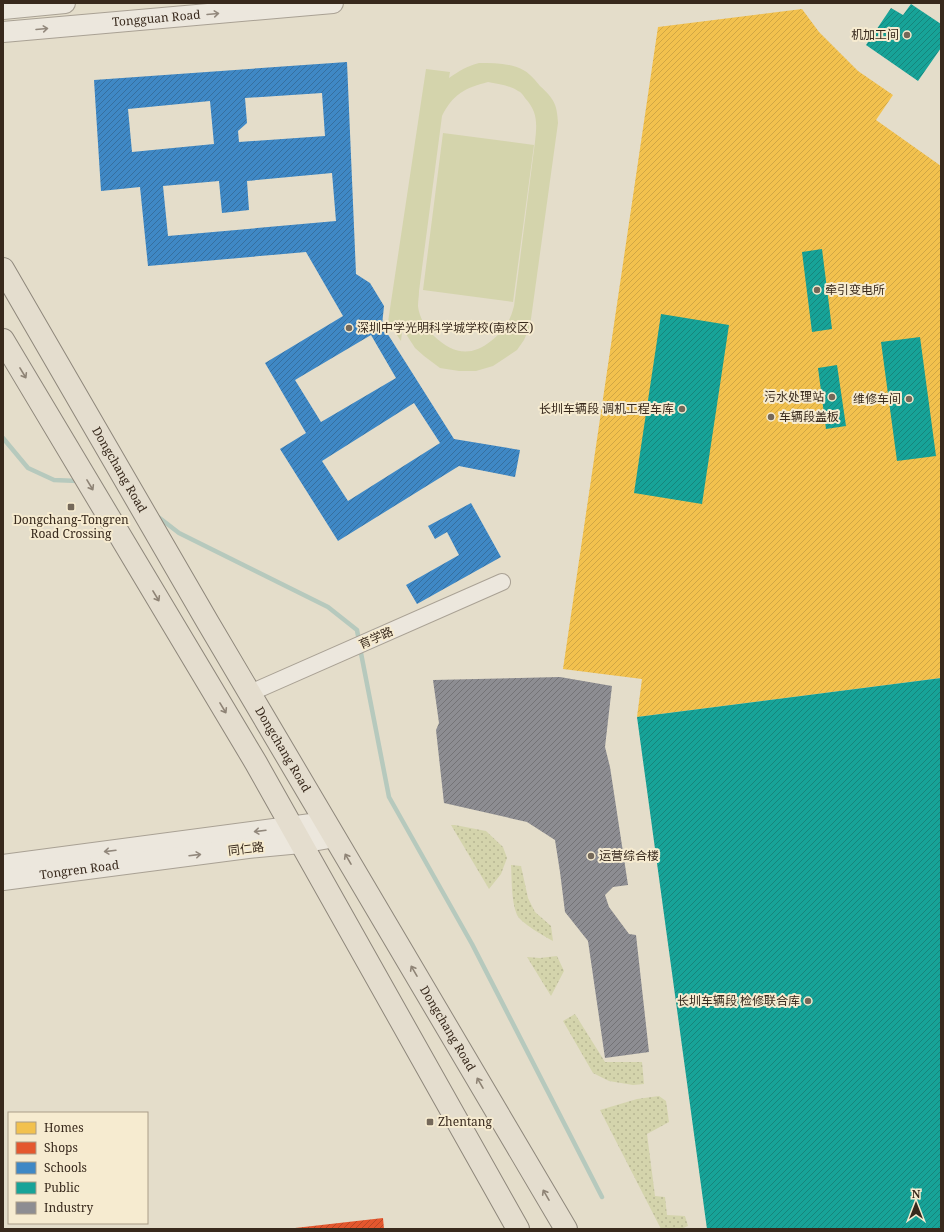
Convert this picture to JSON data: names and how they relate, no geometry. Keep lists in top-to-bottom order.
{
  "streets": {
    "main road": ["Dongchang Road"],
    "street": [
      "Tongguan Road",
      "育学路",
      "同仁路",
      "Tongren Road"
    ]
  },
  "crossings": [
    ["Dongchang Road", "育学路"],
    ["Dongchang Road", "同仁路"],
    ["同仁路", "Tongren Road"]
  ],
  "one_way": ["Tongguan Road"],
  "places": {
    "other": [
      "机加工间",
      "牵引变电所",
      "深圳中学光明科学城学校(南校区)",
      "污水处理站",
      "维修车间",
      "长圳车辆段 调机工程车库",
      "车辆段盖板",
      "运营综合楼",
      "长圳车辆段 检修联合库"
    ],
    "transit": ["Dongchang-Tongren Road Crossing", "Zhentang"]
  },
  "legend": [
    "Homes",
    "Shops",
    "Schools",
    "Public",
    "Industry"
  ],
  "north": "top"
}
